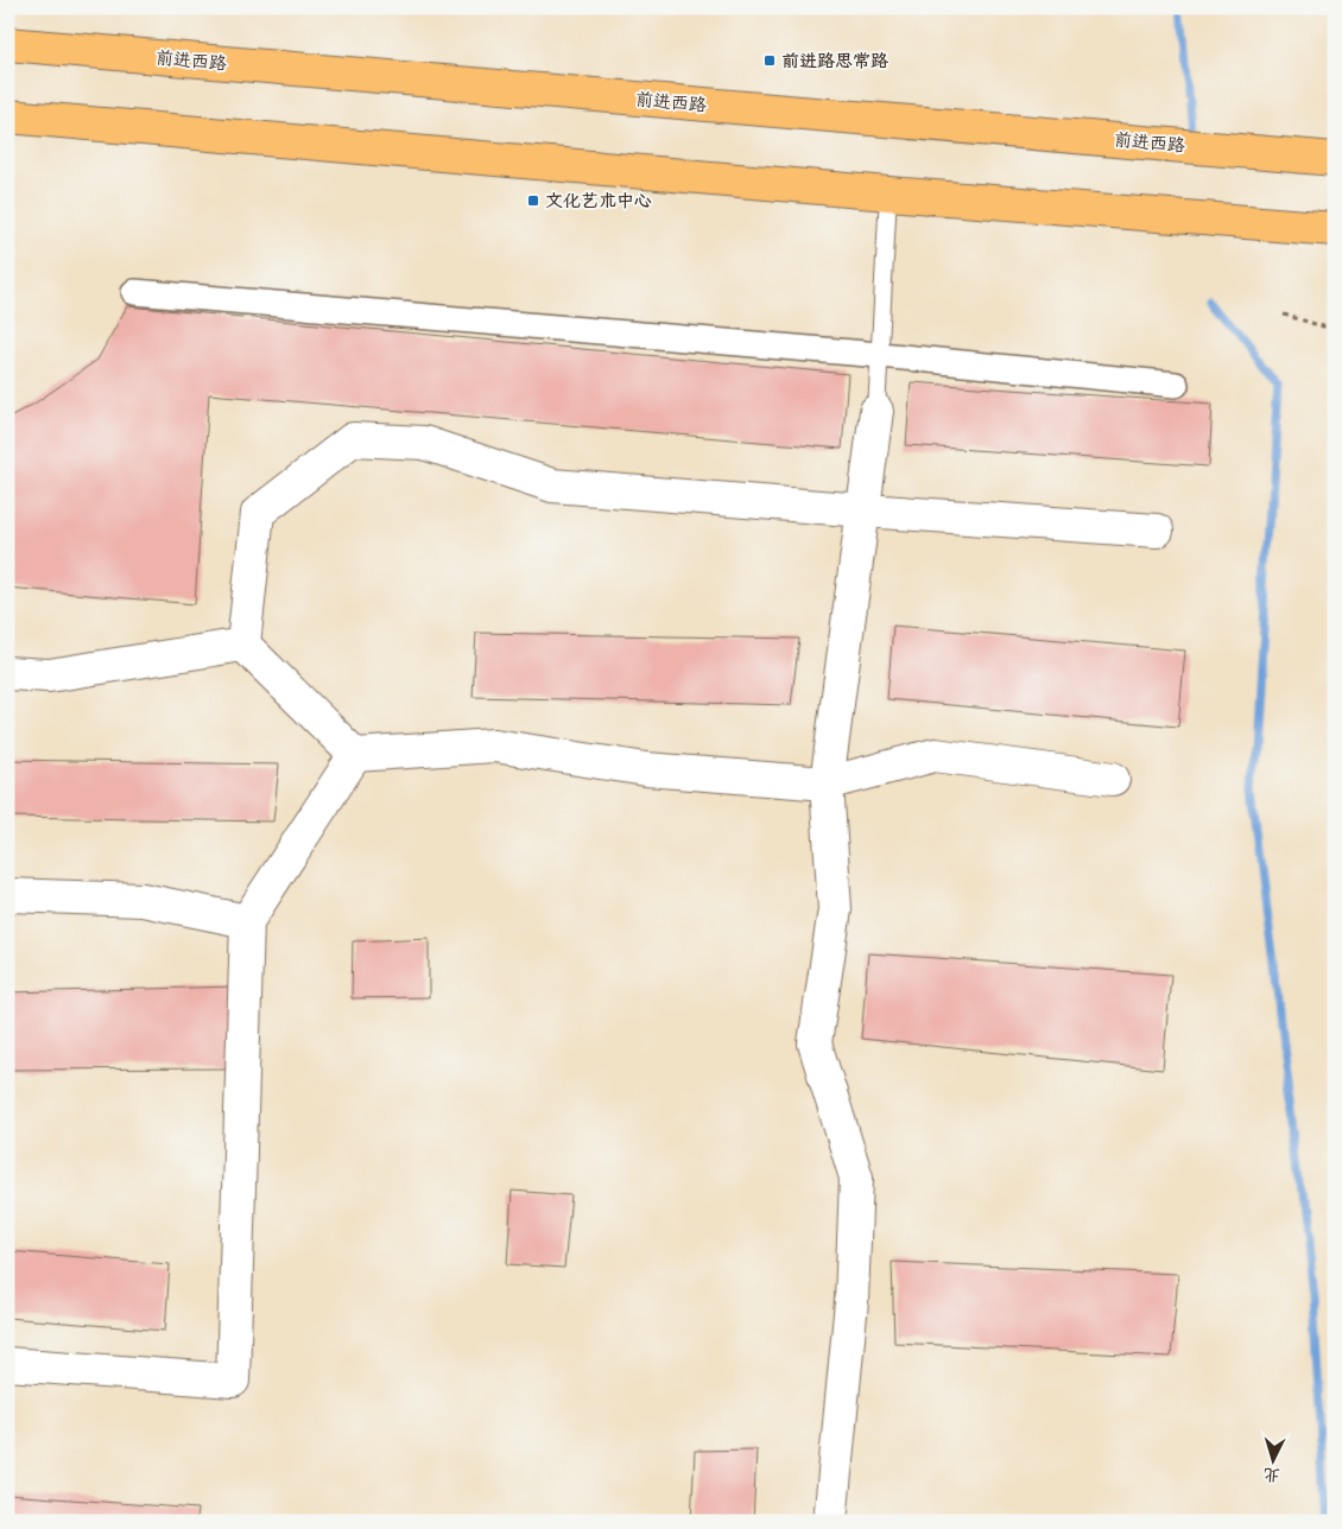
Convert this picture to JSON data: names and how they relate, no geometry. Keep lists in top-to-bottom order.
{
  "streets": {
    "main road": ["前进西路"]
  },
  "places": {
    "transit": ["前进路思常路", "文化艺术中心"]
  },
  "north": "bottom"
}
